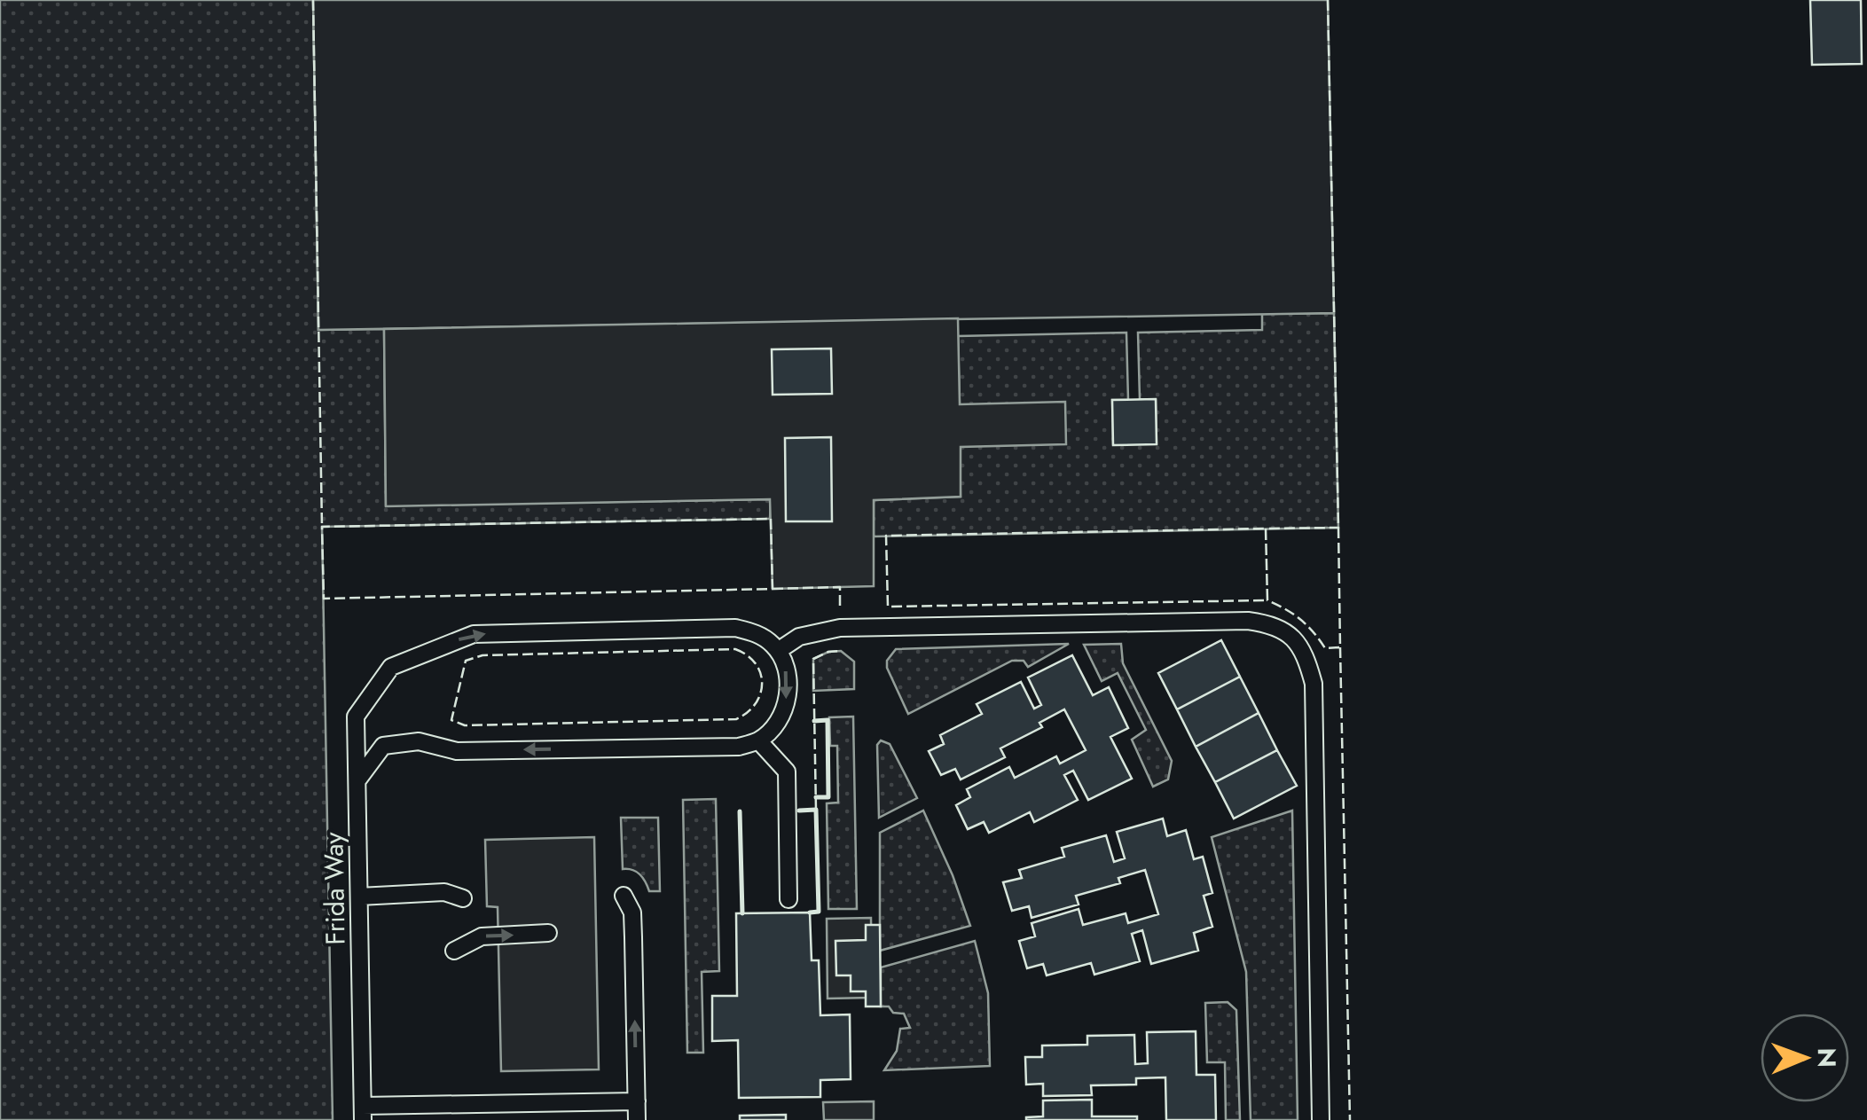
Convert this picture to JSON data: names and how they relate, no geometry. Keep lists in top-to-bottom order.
{
  "streets": {
    "lane": ["Frida Way"]
  },
  "north": "right"
}
